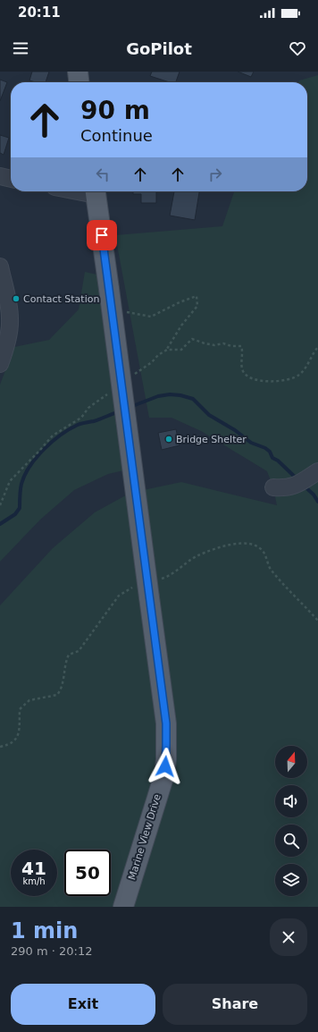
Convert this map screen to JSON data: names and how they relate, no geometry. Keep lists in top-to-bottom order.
{
  "streets": {
    "main road": ["Marine View Drive"]
  },
  "places": ["Contact Station", "Bridge Shelter"],
  "north": "top",
  "page": {
    "status": "20:11",
    "header": "GoPilot",
    "turn": ["90 m", "Continue"],
    "speed": "41 km/h",
    "limit": "50",
    "heading": ["1 min", "290 m · 20:12"],
    "buttons": ["Exit", "Share"]
  }
}
